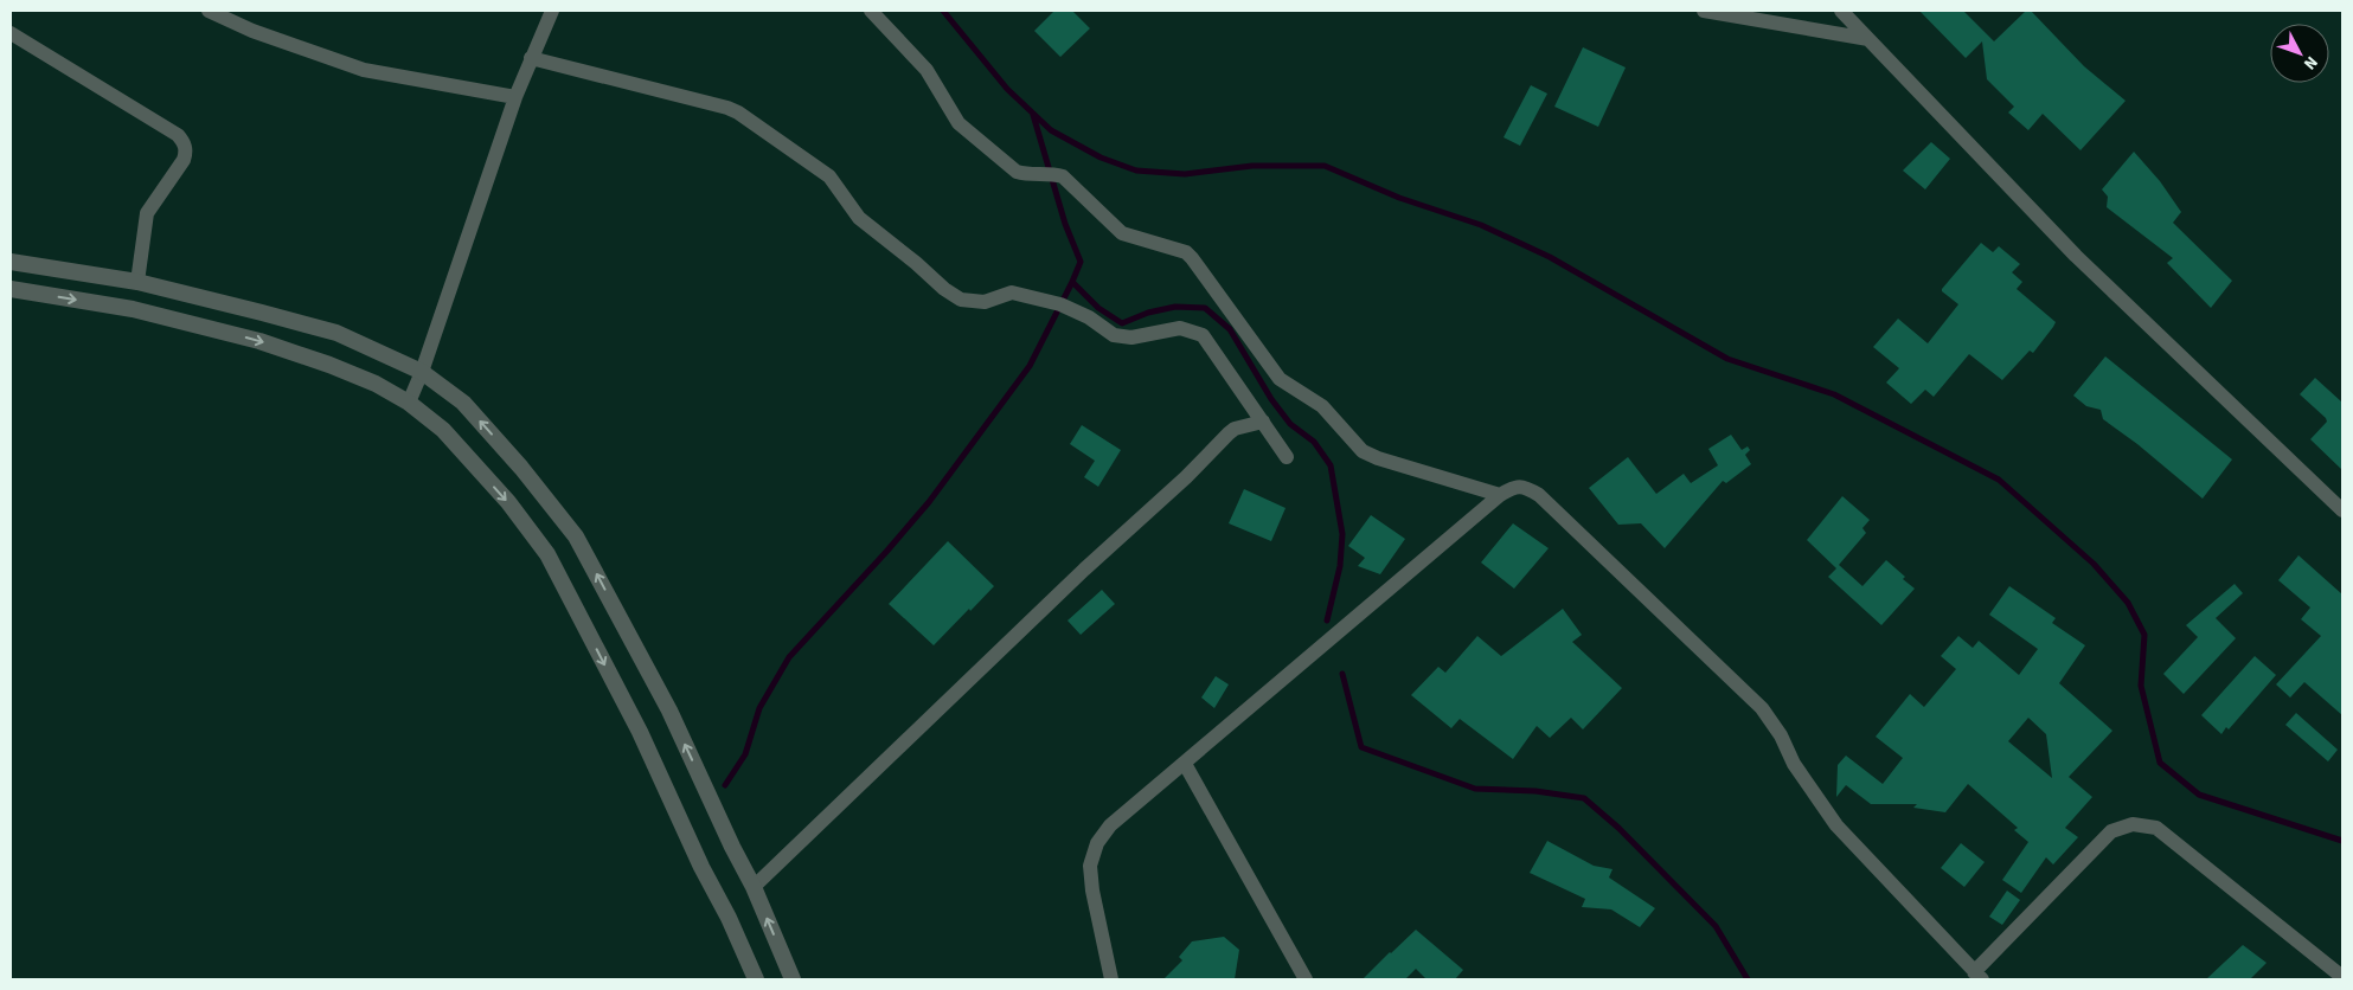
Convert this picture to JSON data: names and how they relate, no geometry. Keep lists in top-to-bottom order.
{
  "north": "bottom right"
}
